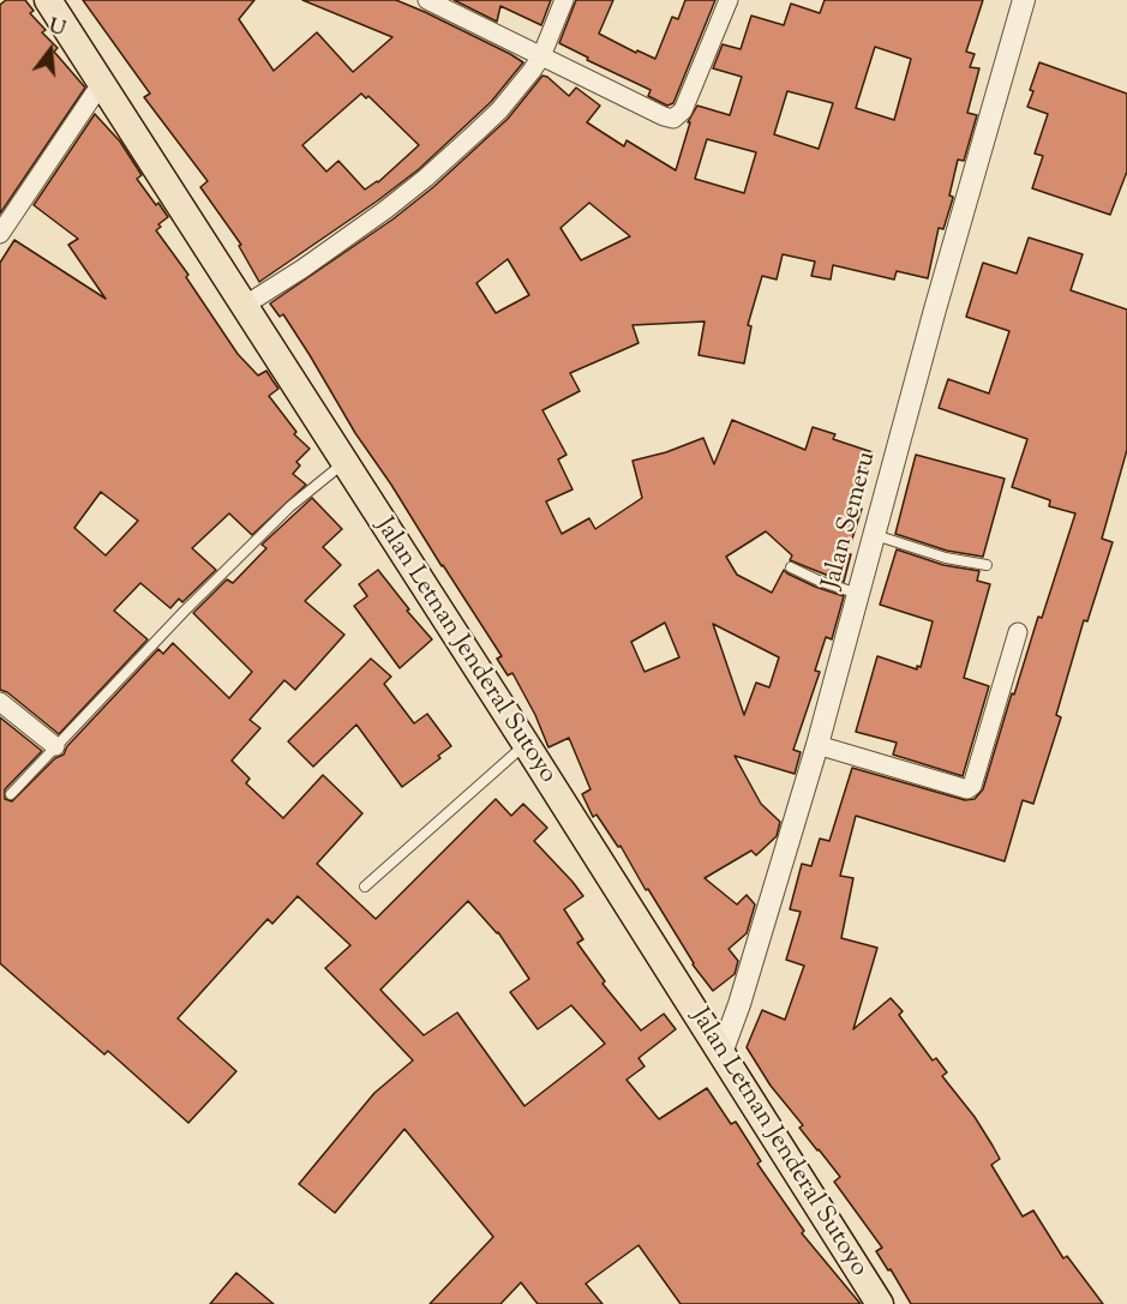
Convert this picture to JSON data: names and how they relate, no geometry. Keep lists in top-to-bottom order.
{
  "streets": {
    "main road": ["Jalan Letnan Jenderal Sutoyo"],
    "street": ["Jalan Semeru"]
  },
  "crossings": [
    ["Jalan Semeru", "Jalan Letnan Jenderal Sutoyo"]
  ],
  "north": "top"
}
